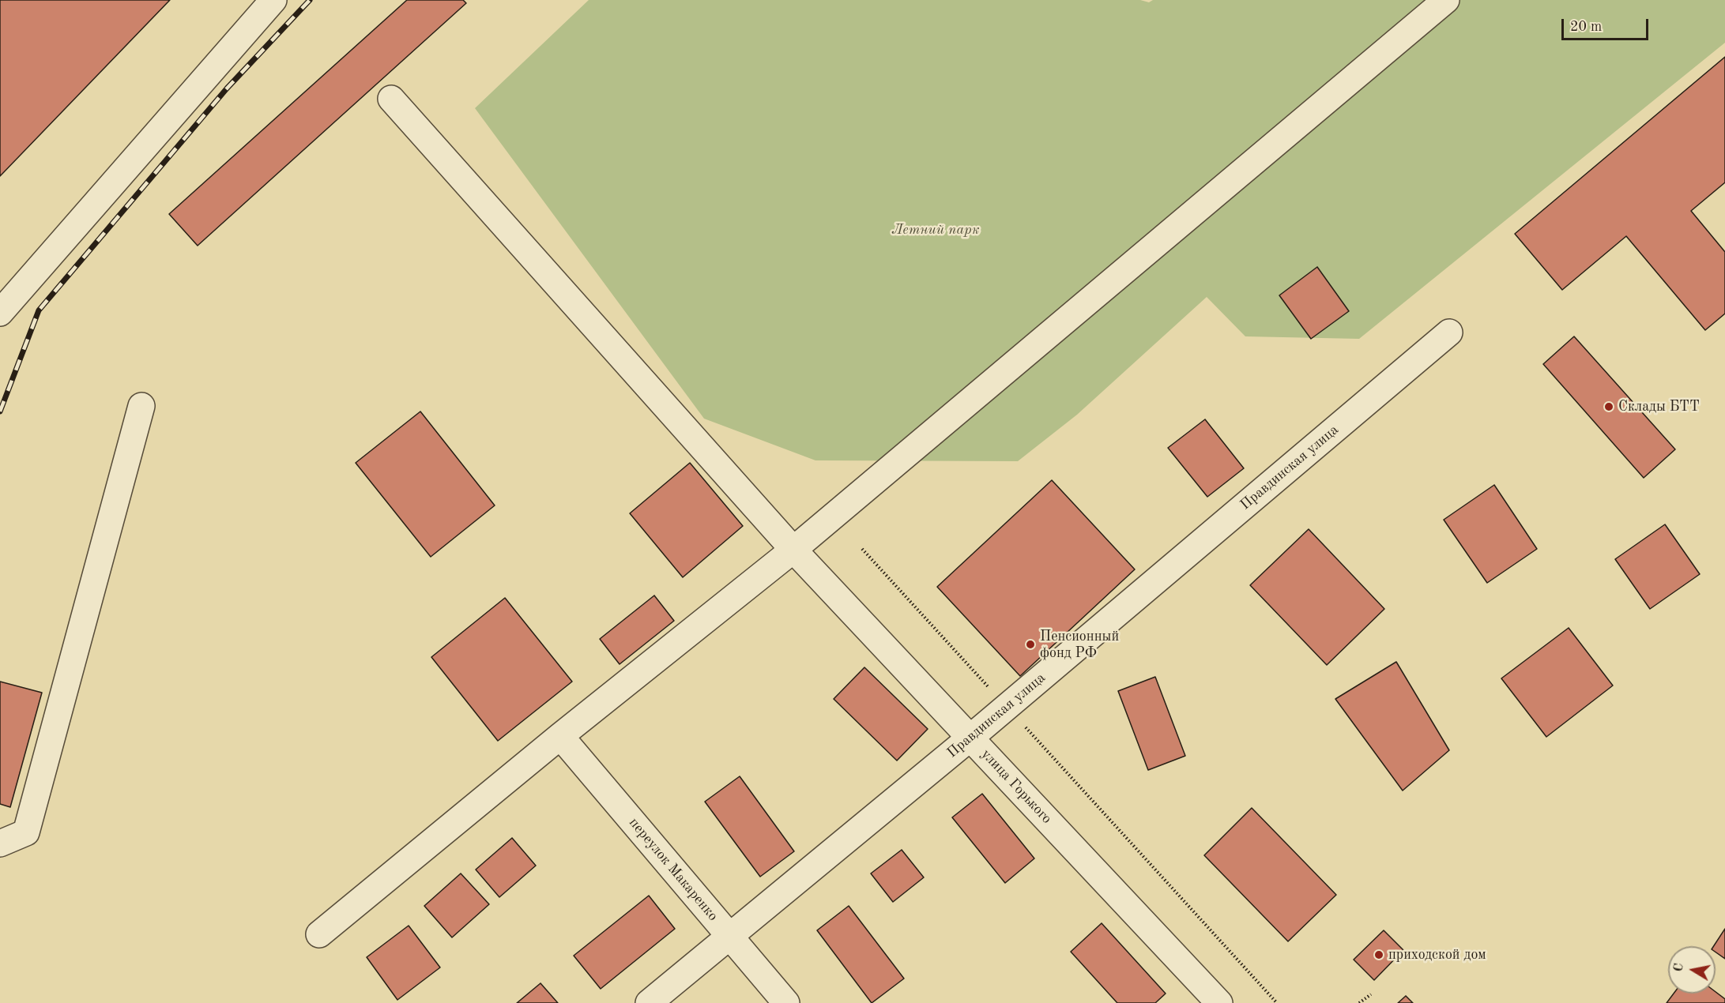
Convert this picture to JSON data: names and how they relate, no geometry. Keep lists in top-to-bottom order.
{
  "streets": {
    "street": ["Правдинская улица", "улица Горького", "переулок Макаренко"]
  },
  "crossings": [
    ["Правдинская улица", "улица Горького"],
    ["Правдинская улица", "переулок Макаренко"]
  ],
  "parks": ["Летний парк"],
  "places": ["Склады БТТ", "Пенсионный фонд РФ", "приходской дом"],
  "scale_bar": "20 m",
  "north": "left"
}
